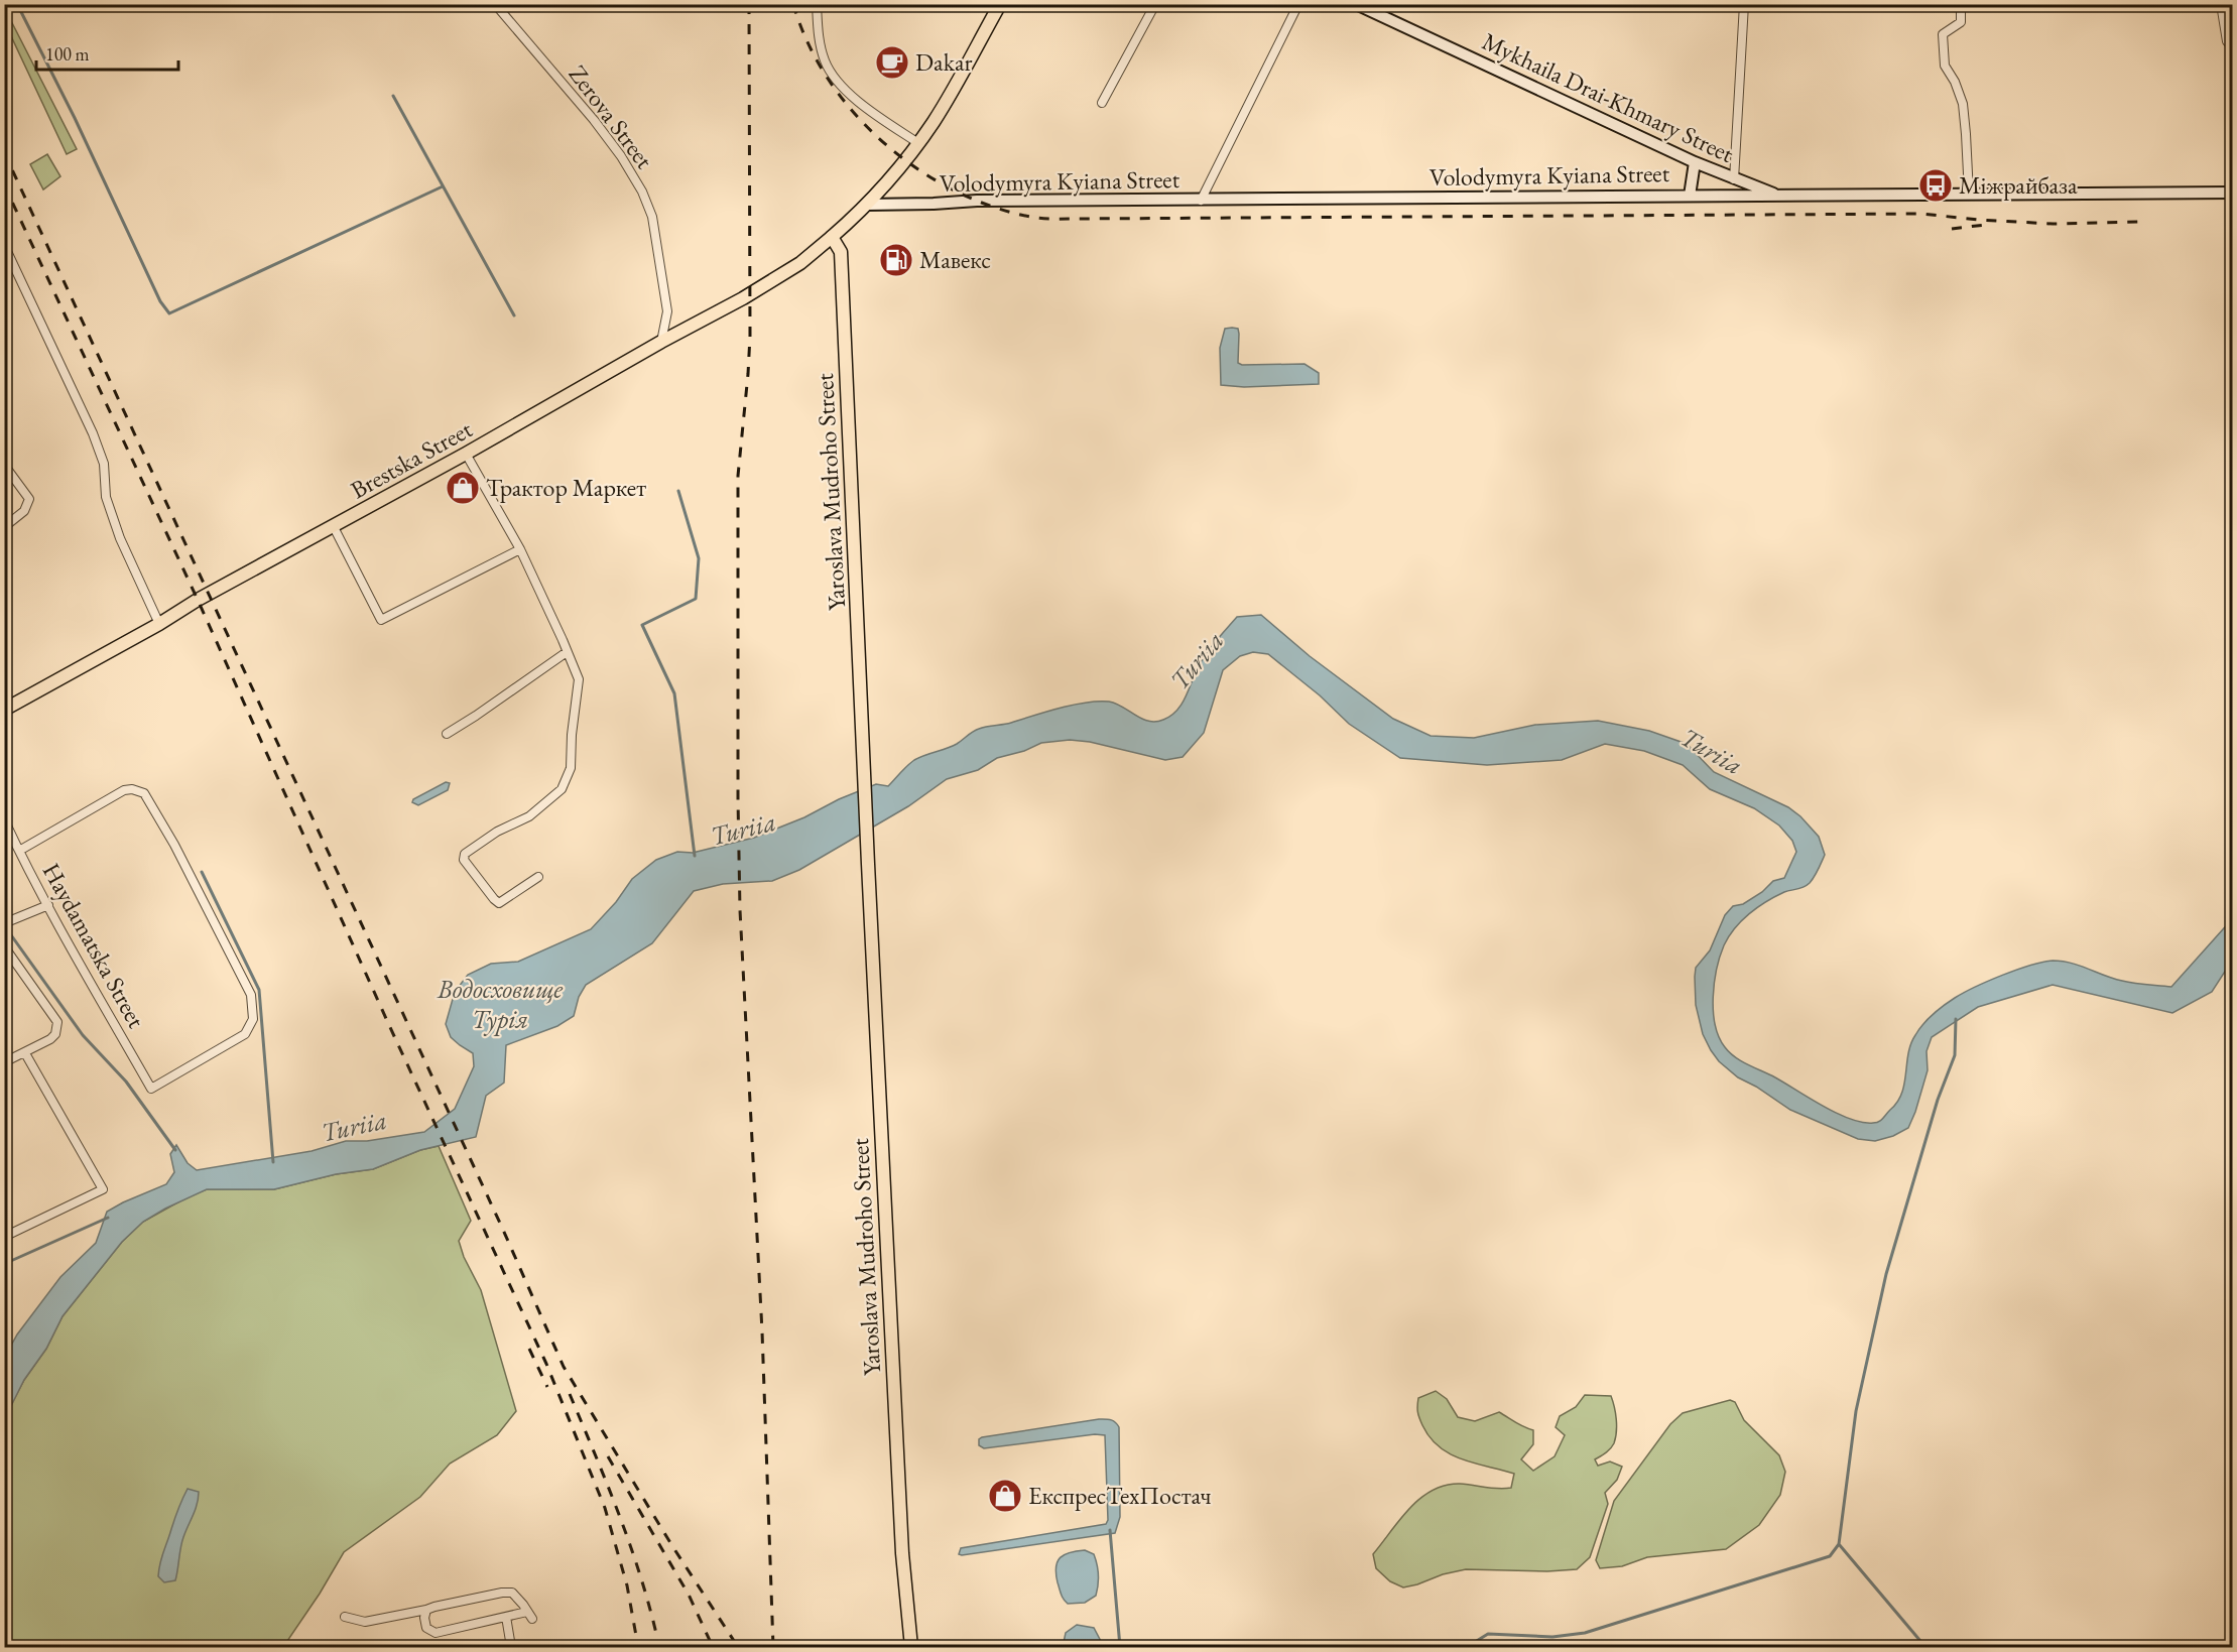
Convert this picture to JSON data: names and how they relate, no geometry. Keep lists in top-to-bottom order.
{
  "streets": {
    "main road": [
      "Mykhaila Drai-Khmary Street",
      "Volodymyra Kyiana Street",
      "Brestska Street",
      "Yaroslava Mudroho Street"
    ],
    "street": ["Zerova Street", "Haydamatska Street"]
  },
  "crossings": [
    ["Mykhaila Drai-Khmary Street", "Volodymyra Kyiana Street"],
    ["Zerova Street", "Brestska Street"],
    ["Brestska Street", "Yaroslava Mudroho Street"]
  ],
  "water": ["Turiia", "Водосховище Турія"],
  "places": {
    "cafe": ["Dakar"],
    "bus stop": ["Міжрайбаза"],
    "fuel station": ["Мавекс"],
    "shop": ["Трактор Маркет", "ЕкспресТехПостач"]
  },
  "scale_bar": "100 m"
}
